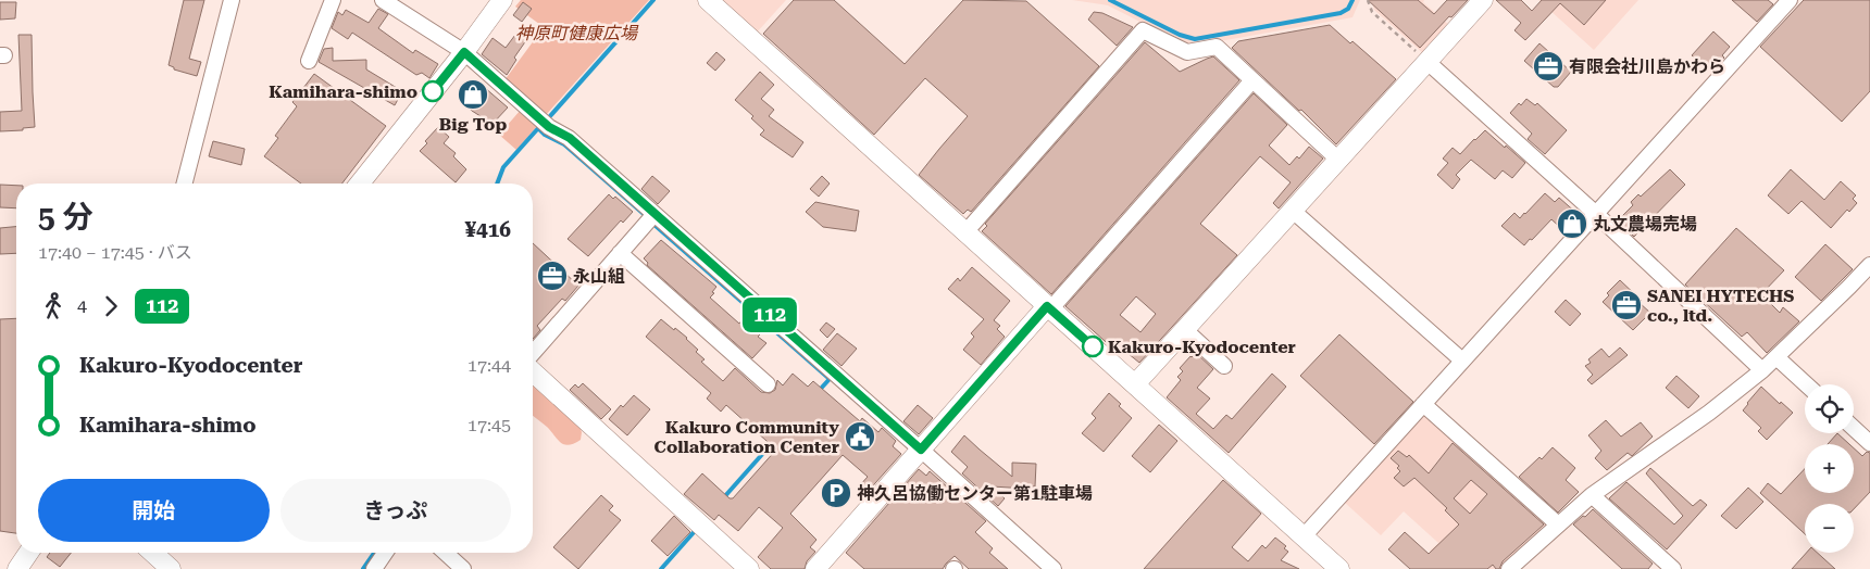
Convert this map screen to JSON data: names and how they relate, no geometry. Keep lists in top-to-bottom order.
{
  "parks": ["神原町健康広場"],
  "places": {
    "office": ["有限会社川島かわら", "永山組", "SANEI HYTECHS co., ltd."],
    "other": ["Kamihara-shimo", "Kakuro-Kyodocenter"],
    "shop": ["Big Top", "丸文農場売場"],
    "public building": ["Kakuro Community Collaboration Center"],
    "parking": ["神久呂協働センター第1駐車場"]
  },
  "lines": ["bus line 112"],
  "page": {
    "on_map": "112",
    "heading": ["5 分", "17:40 – 17:45 · バス", "¥416"],
    "legs": ["4", "112"],
    "list": [
      {
        "name": "Kakuro-Kyodocenter",
        "value": "17:44"
      },
      {
        "name": "Kamihara-shimo",
        "value": "17:45"
      }
    ],
    "map_buttons": ["+", "−"],
    "buttons": ["開始", "きっぷ"]
  }
}
